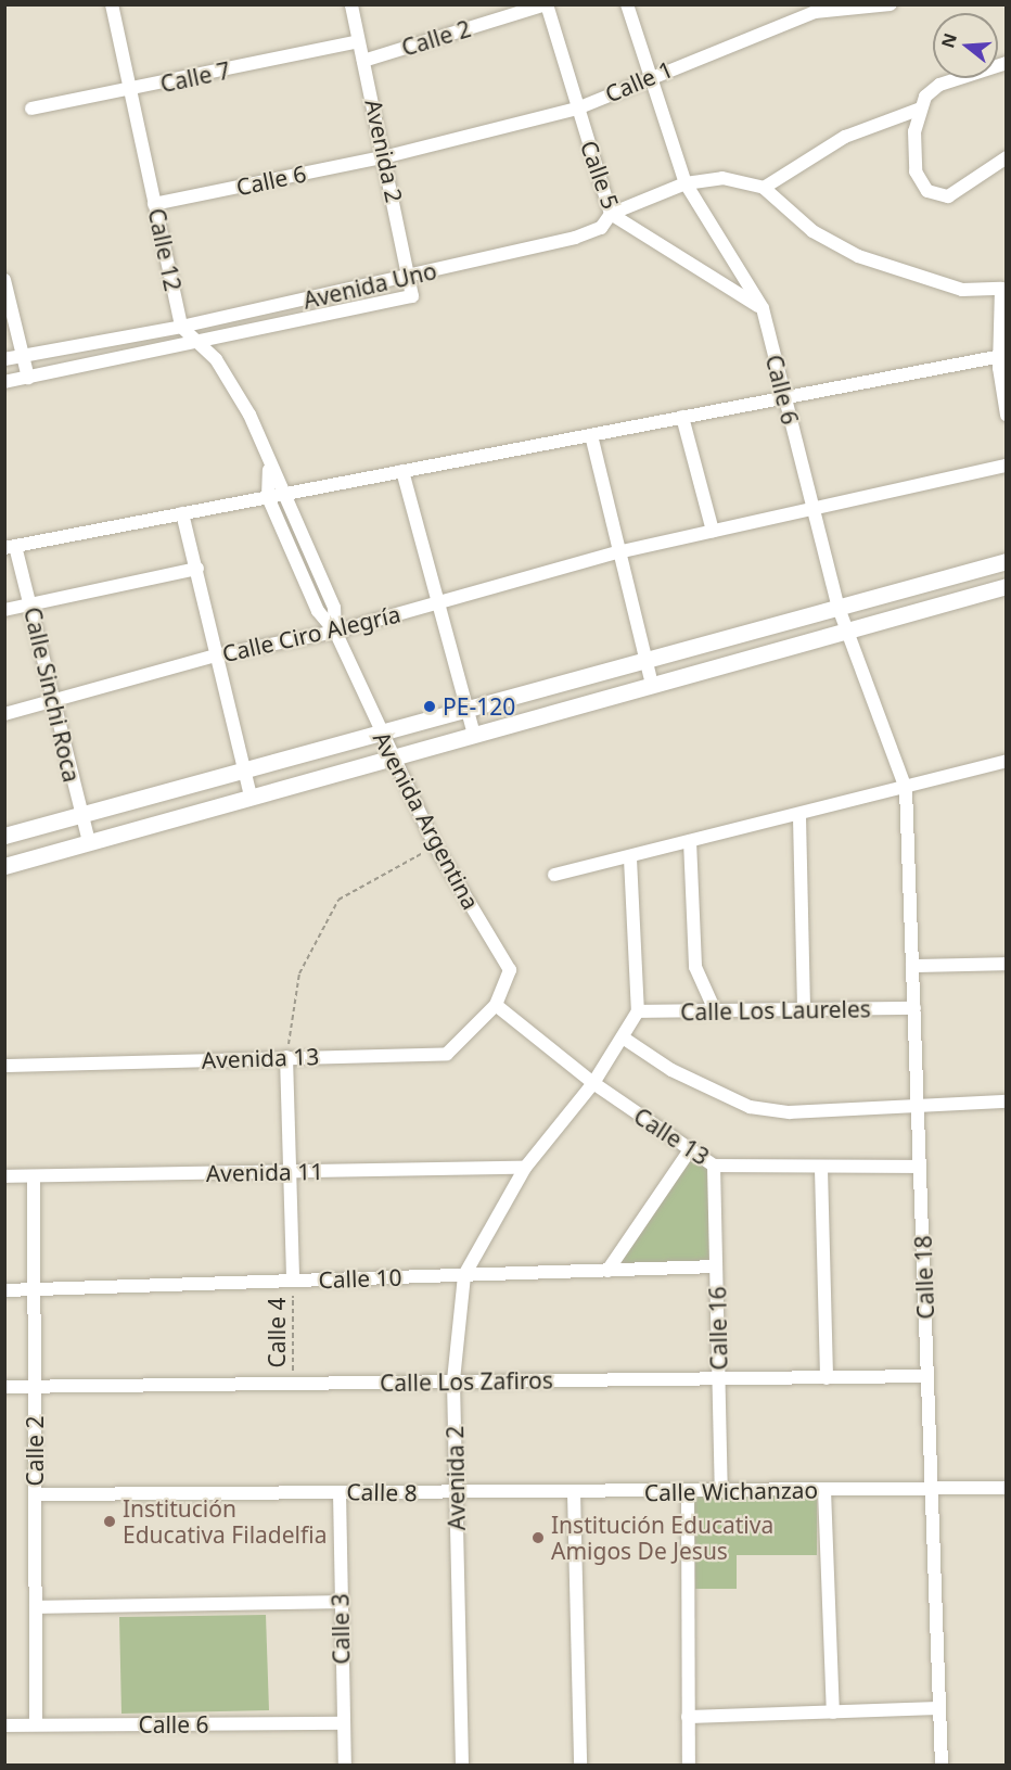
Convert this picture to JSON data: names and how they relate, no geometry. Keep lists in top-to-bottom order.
{
  "streets": {
    "street": [
      "Calle 2",
      "Calle 7",
      "Calle 1",
      "Avenida 2",
      "Calle 5",
      "Calle 6",
      "Calle 12",
      "Avenida Uno",
      "Calle Ciro Alegría",
      "Calle Sinchi Roca",
      "Avenida Argentina",
      "Calle Los Laureles",
      "Avenida 13",
      "Calle 13",
      "Avenida 11",
      "Calle 18",
      "Calle 10",
      "Calle 16",
      "Calle Los Zafiros",
      "Calle Wichanzao",
      "Calle 8",
      "Calle 3"
    ],
    "path": ["Calle 4"]
  },
  "crossings": [
    ["Calle 2", "Avenida 2"],
    ["Calle 2", "Calle 5"],
    ["Calle 2", "Calle 6"],
    ["Calle 2", "Avenida 11"],
    ["Calle 2", "Calle 10"],
    ["Calle 2", "Calle Los Zafiros"],
    ["Calle 2", "Calle 8"],
    ["Calle 7", "Avenida 2"],
    ["Calle 7", "Calle 12"],
    ["Calle 1", "Avenida 2"],
    ["Calle 1", "Calle 5"],
    ["Calle 1", "Calle 6"],
    ["Avenida 2", "Calle 6"],
    ["Avenida 2", "Avenida Uno"],
    ["Avenida 2", "Calle Los Laureles"],
    ["Avenida 2", "Calle 13"],
    ["Avenida 2", "Avenida 11"],
    ["Avenida 2", "Calle 10"],
    ["Avenida 2", "Calle Los Zafiros"],
    ["Avenida 2", "Calle Wichanzao"],
    ["Avenida 2", "Calle 8"],
    ["Calle 5", "Calle 6"],
    ["Calle 5", "Avenida Uno"],
    ["Calle 6", "Calle 12"],
    ["Calle 6", "Avenida Uno"],
    ["Calle 6", "Calle Ciro Alegría"],
    ["Calle 6", "Calle 18"],
    ["Calle 6", "Calle 3"],
    ["Calle 12", "Avenida Uno"],
    ["Calle Ciro Alegría", "Calle Sinchi Roca"],
    ["Calle Ciro Alegría", "Avenida Argentina"],
    ["Avenida Argentina", "Avenida 13"],
    ["Avenida Argentina", "Calle 13"],
    ["Calle Los Laureles", "Calle 18"],
    ["Avenida 13", "Calle 13"],
    ["Calle 13", "Calle 18"],
    ["Calle 13", "Calle 16"],
    ["Calle 18", "Calle Los Zafiros"],
    ["Calle 18", "Calle Wichanzao"],
    ["Calle 10", "Calle 16"],
    ["Calle 10", "Calle 4"],
    ["Calle 16", "Calle Los Zafiros"],
    ["Calle 16", "Calle Wichanzao"],
    ["Calle 4", "Calle Los Zafiros"],
    ["Calle Wichanzao", "Calle 8"],
    ["Calle 8", "Calle 3"]
  ],
  "places": ["PE-120", "Institución Educativa Filadelfia", "Institución Educativa Amigos De Jesus"],
  "north": "left"
}
